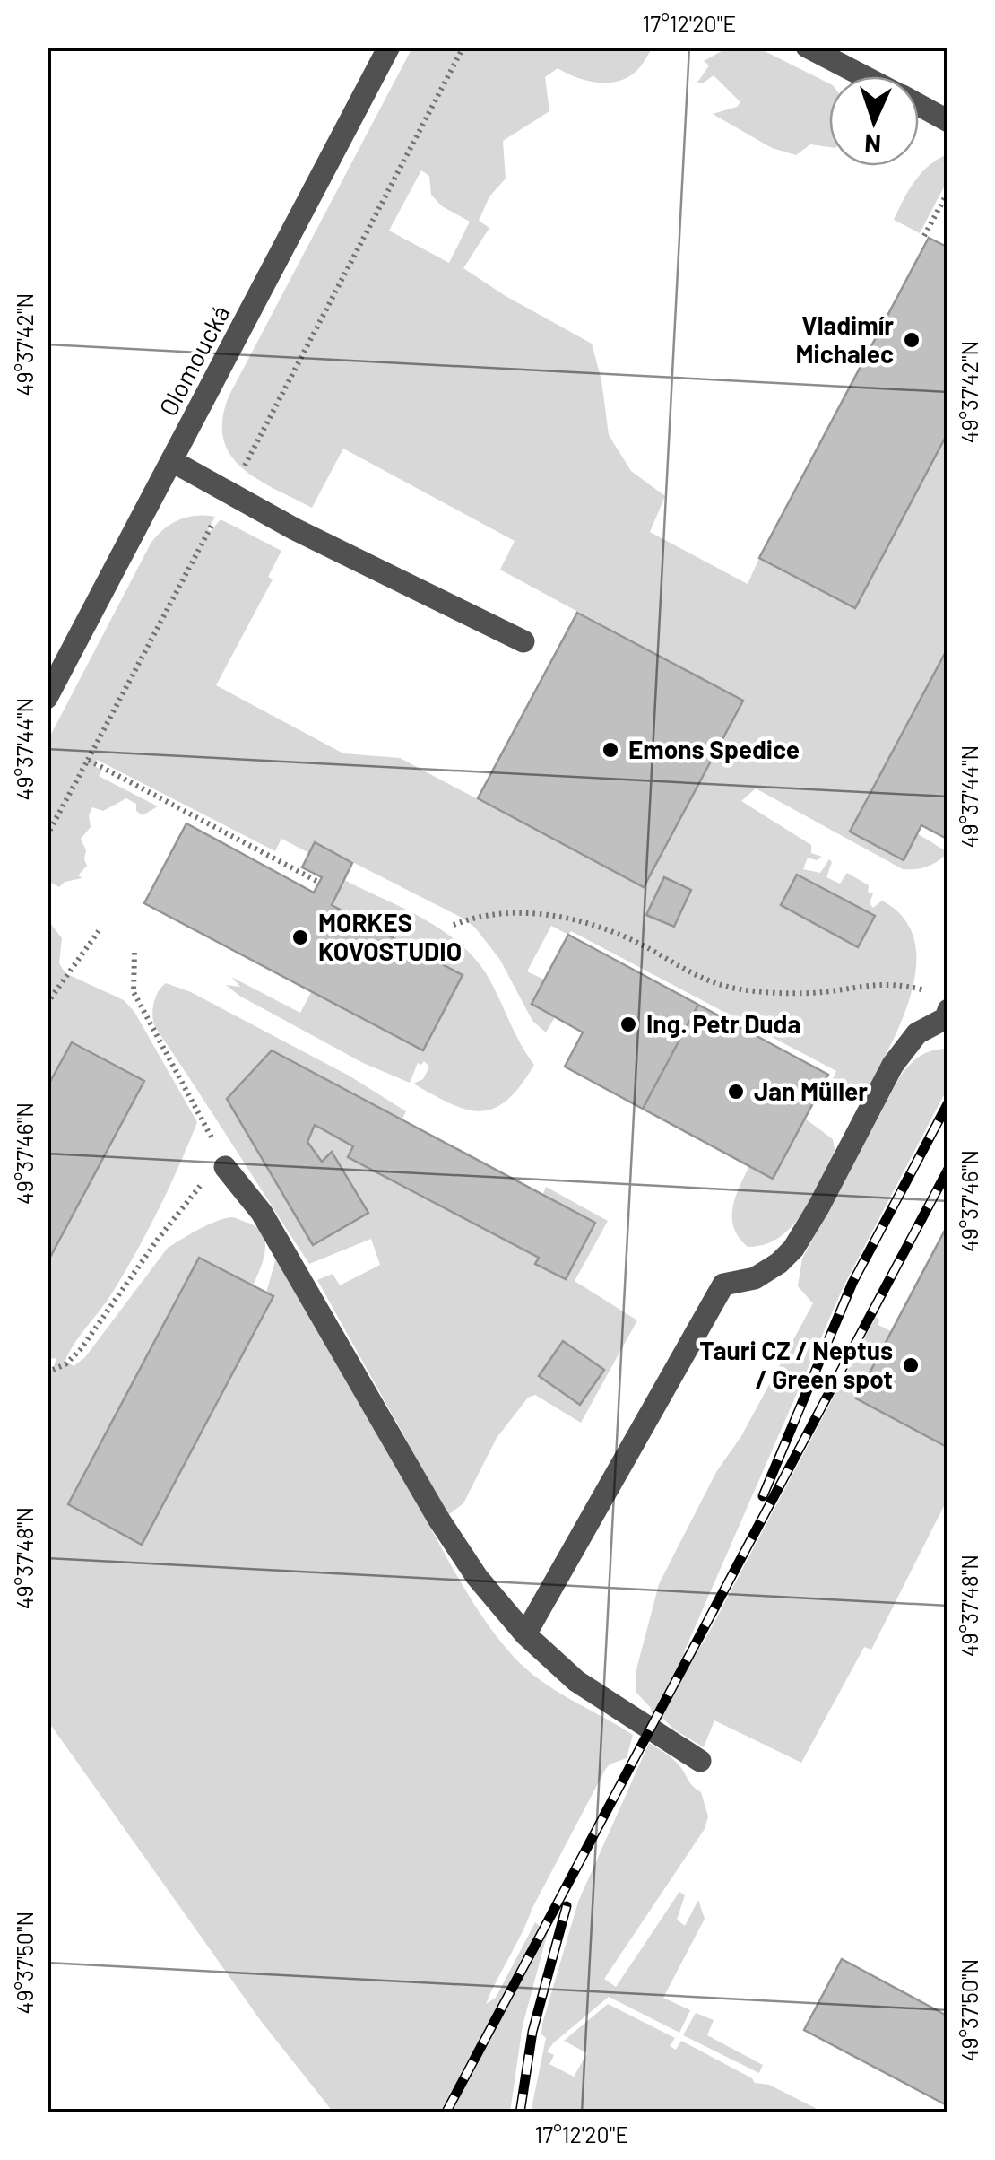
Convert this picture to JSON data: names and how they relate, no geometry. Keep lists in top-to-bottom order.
{
  "streets": {
    "street": ["Olomoucká"]
  },
  "places": [
    "Vladimír Michalec",
    "Emons Spedice",
    "MORKES KOVOSTUDIO",
    "Ing. Petr Duda",
    "Jan Müller",
    "Tauri CZ / Neptus / Green spot"
  ],
  "north": "bottom",
  "coordinates": [
    "17°12'20\"E",
    "49°37'42\"N",
    "49°37'44\"N",
    "49°37'46\"N",
    "49°37'48\"N",
    "49°37'50\"N"
  ]
}
